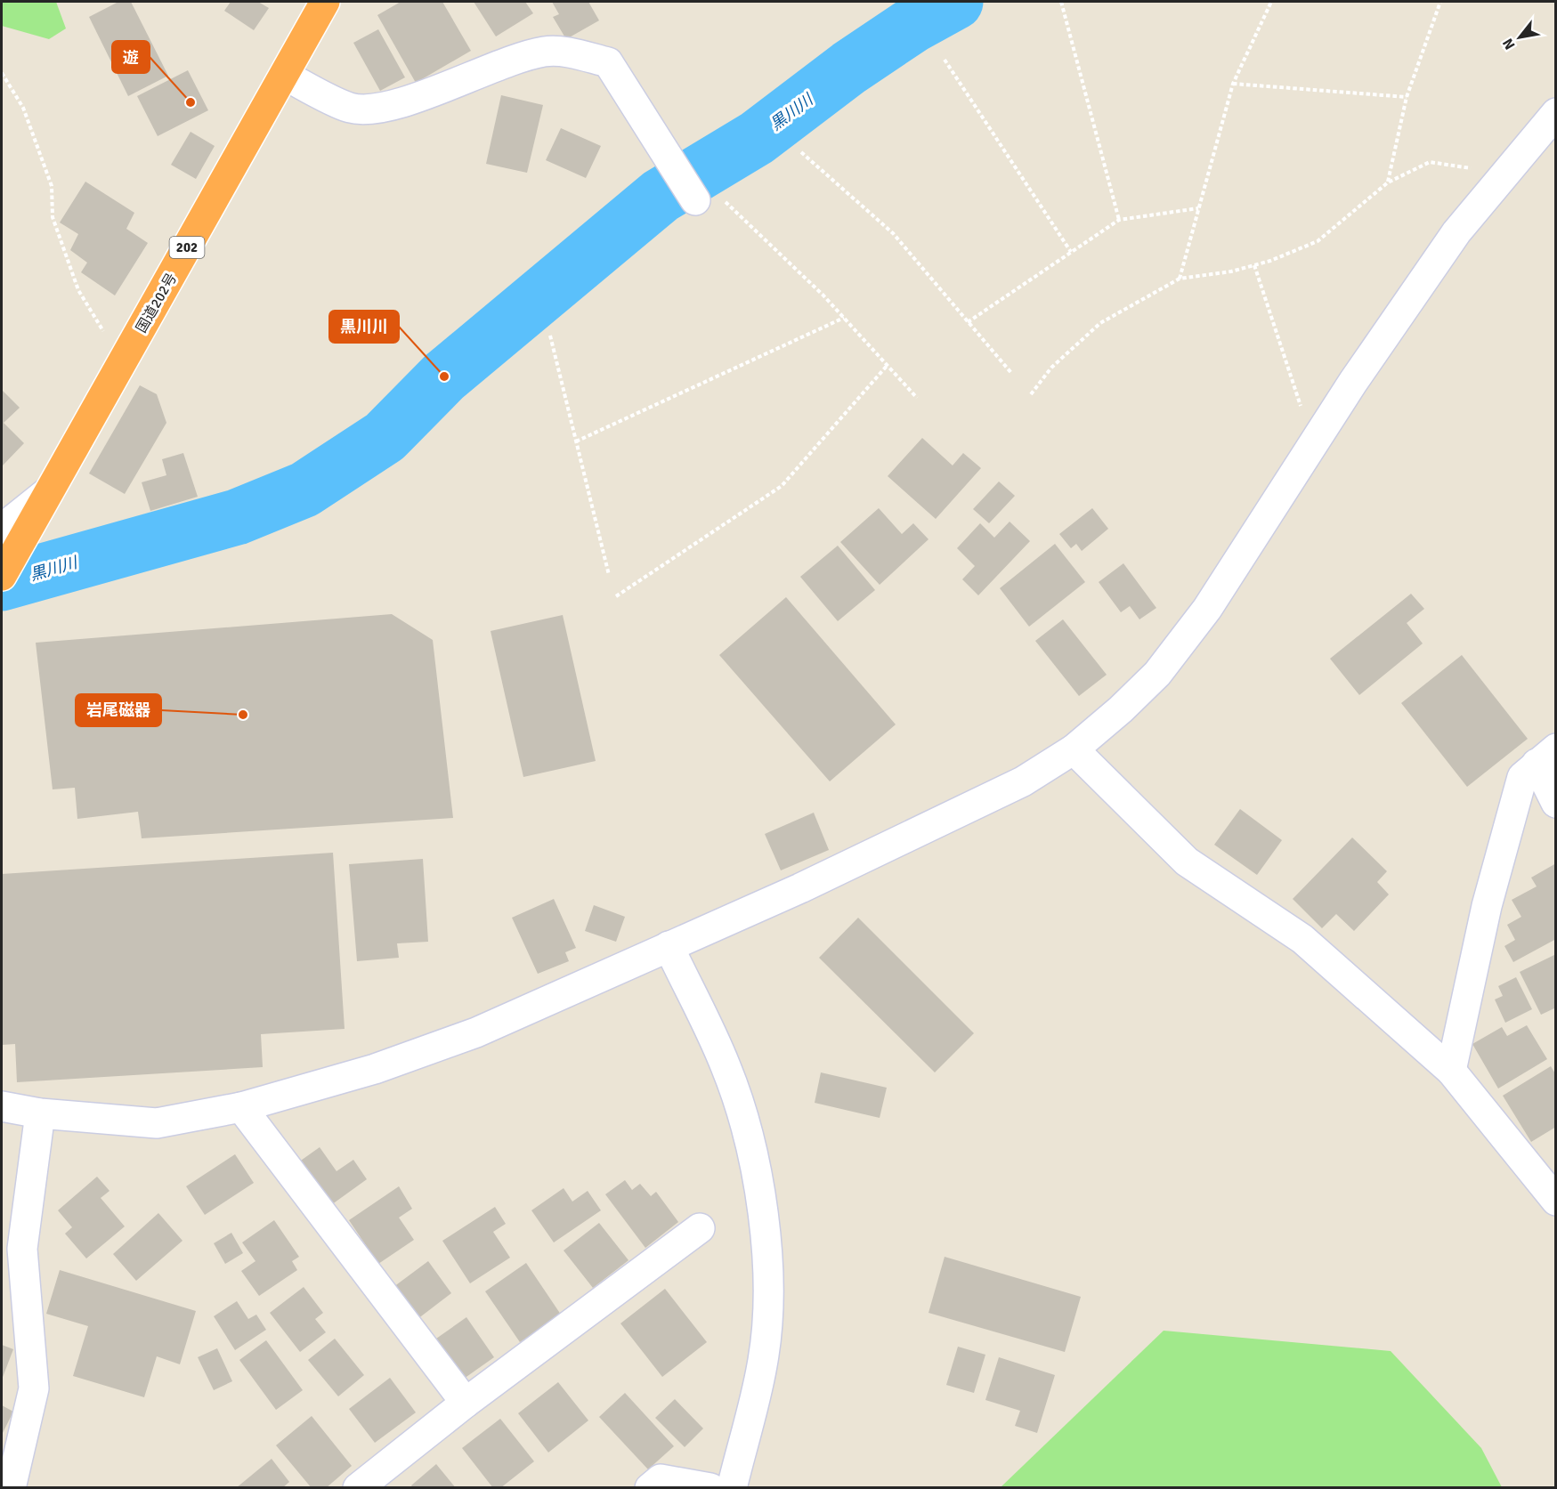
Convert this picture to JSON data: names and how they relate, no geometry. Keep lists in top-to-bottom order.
{
  "streets": {
    "highway": ["202", "国道202号"]
  },
  "water": ["黒川川"],
  "places": ["遊", "黒川川", "岩尾磁器"],
  "north": "bottom left"
}
